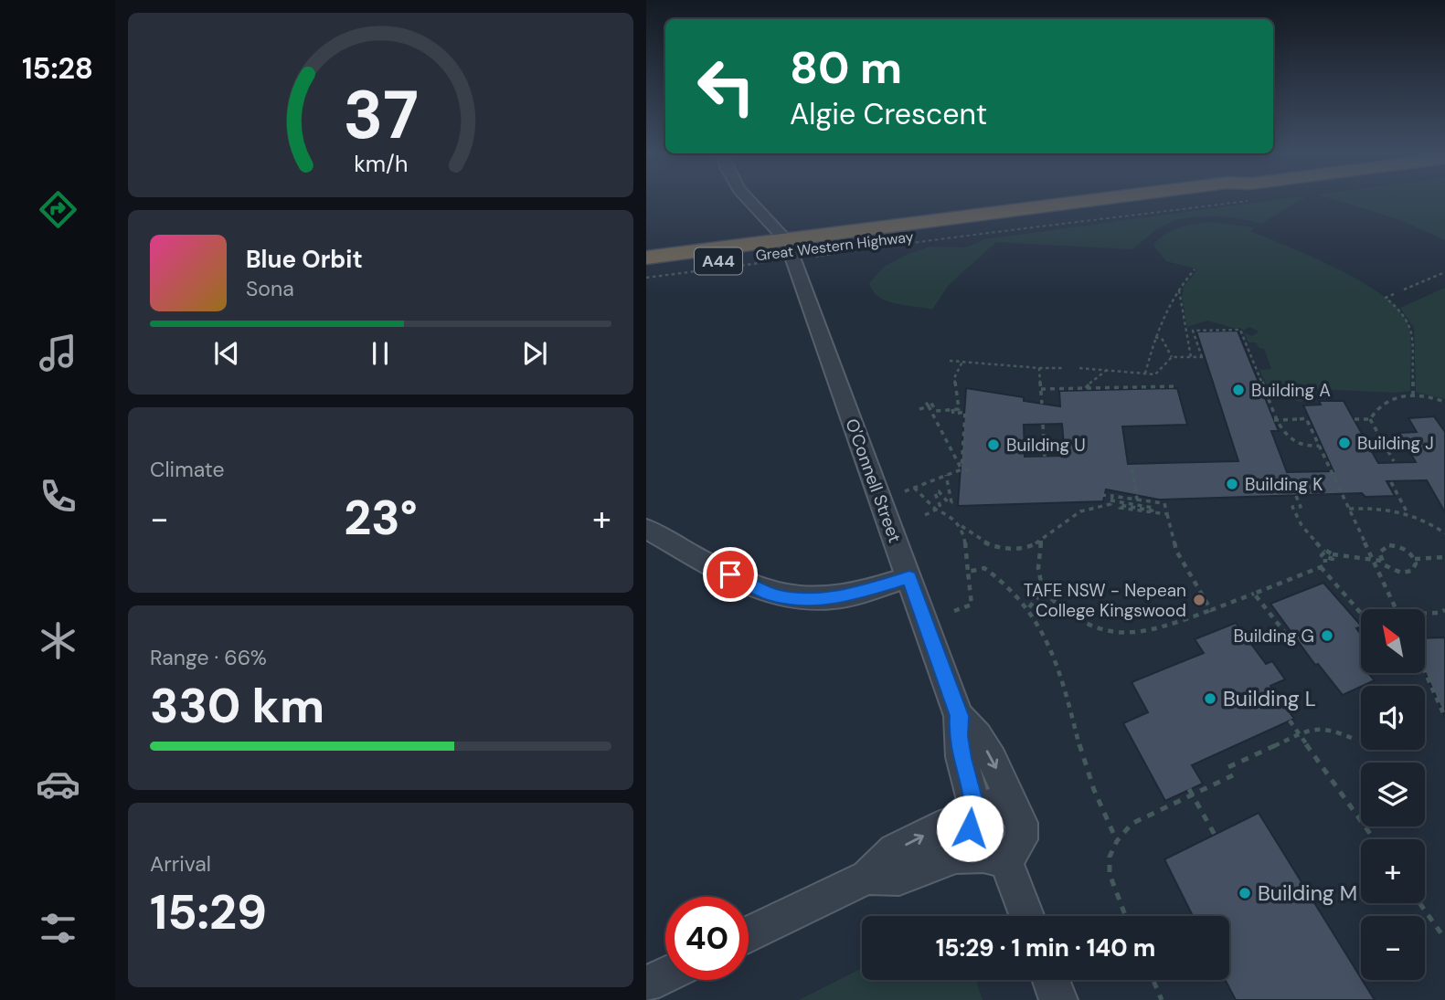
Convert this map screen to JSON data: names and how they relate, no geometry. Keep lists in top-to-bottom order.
{
  "streets": {
    "highway": ["Great Western Highway", "A44"],
    "street": ["O'Connell Street"]
  },
  "crossings": [
    ["Great Western Highway", "O'Connell Street"]
  ],
  "places": [
    "Building A",
    "Building J",
    "Building U",
    "Building K",
    "TAFE NSW - Nepean College Kingswood",
    "Building G",
    "Building L",
    "Building M"
  ],
  "north": "top left",
  "page": {
    "tabs": "15:28",
    "turn": ["80 m", "Algie Crescent"],
    "song": ["Blue Orbit", "Sona"],
    "tile": [
      "Climate",
      ["Range · 66%", "330 km"],
      ["Arrival", "15:29"]
    ],
    "heat": ["−", "23°", "+"],
    "map_buttons": ["+", "−"],
    "limit": "40",
    "trip": "15:29 · 1 min · 140 m",
    "gauge": ["37", "km/h"]
  }
}
